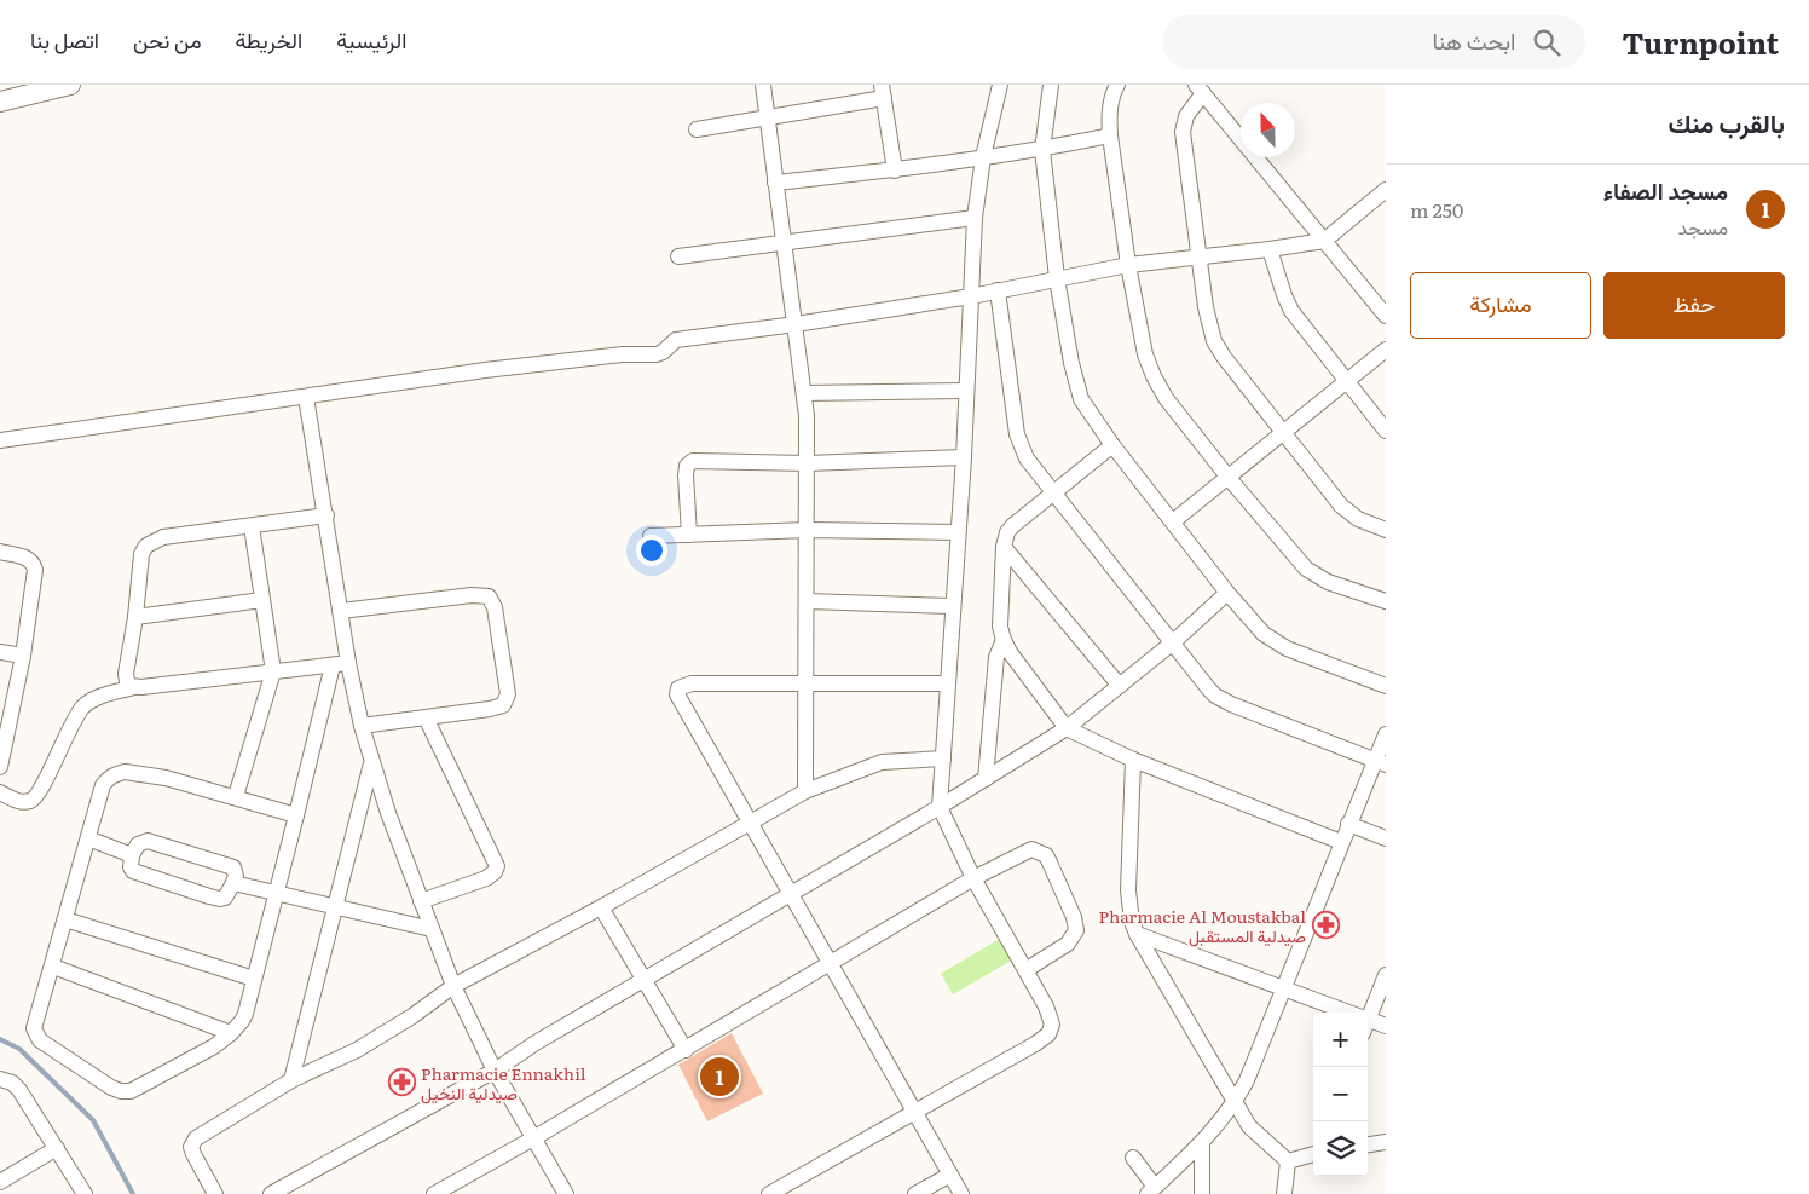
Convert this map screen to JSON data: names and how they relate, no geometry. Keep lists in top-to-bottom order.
{
  "places": {
    "pharmacy": ["Pharmacie Al Moustakbal صيدلية المستقبل", "Pharmacie Ennakhil صيدلية النخيل"]
  },
  "north": "top",
  "page": {
    "header": "Turnpoint",
    "search": "ابحث هنا",
    "nav": [
      "الرئيسية",
      "الخريطة",
      "من نحن",
      "اتصل بنا"
    ],
    "heading": "بالقرب منك",
    "list": [
      {
        "mark": "1",
        "name": "مسجد الصفاء",
        "note": "مسجد",
        "value": "250 m"
      }
    ],
    "buttons": ["حفظ", "مشاركة"],
    "map_buttons": ["+", "−"],
    "pins": "1"
  }
}
